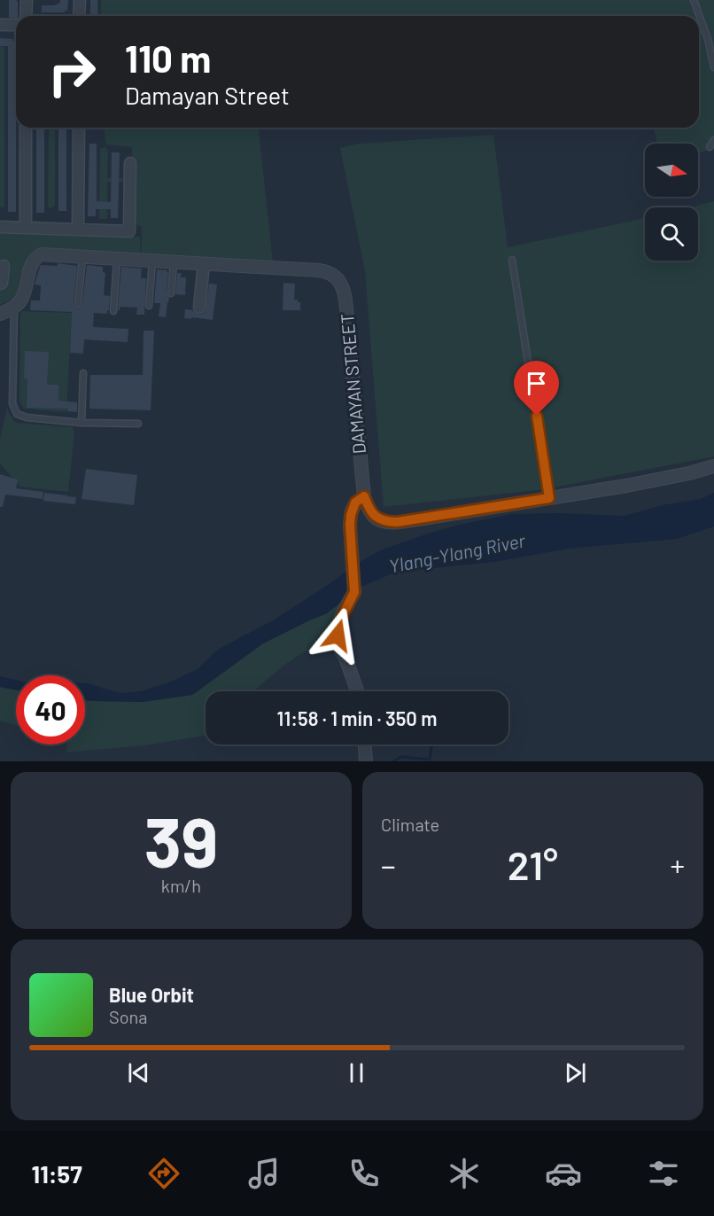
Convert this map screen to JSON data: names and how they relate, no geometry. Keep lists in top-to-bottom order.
{
  "streets": {
    "street": ["DAMAYAN STREET"]
  },
  "water": ["Ylang-Ylang River"],
  "north": "right",
  "page": {
    "turn": ["110 m", "Damayan Street"],
    "limit": "40",
    "trip": "11:58 · 1 min · 350 m",
    "tile": [
      ["39", "km/h"],
      "Climate"
    ],
    "heat": ["−", "21°", "+"],
    "song": ["Blue Orbit", "Sona"],
    "tabs": "11:57"
  }
}
